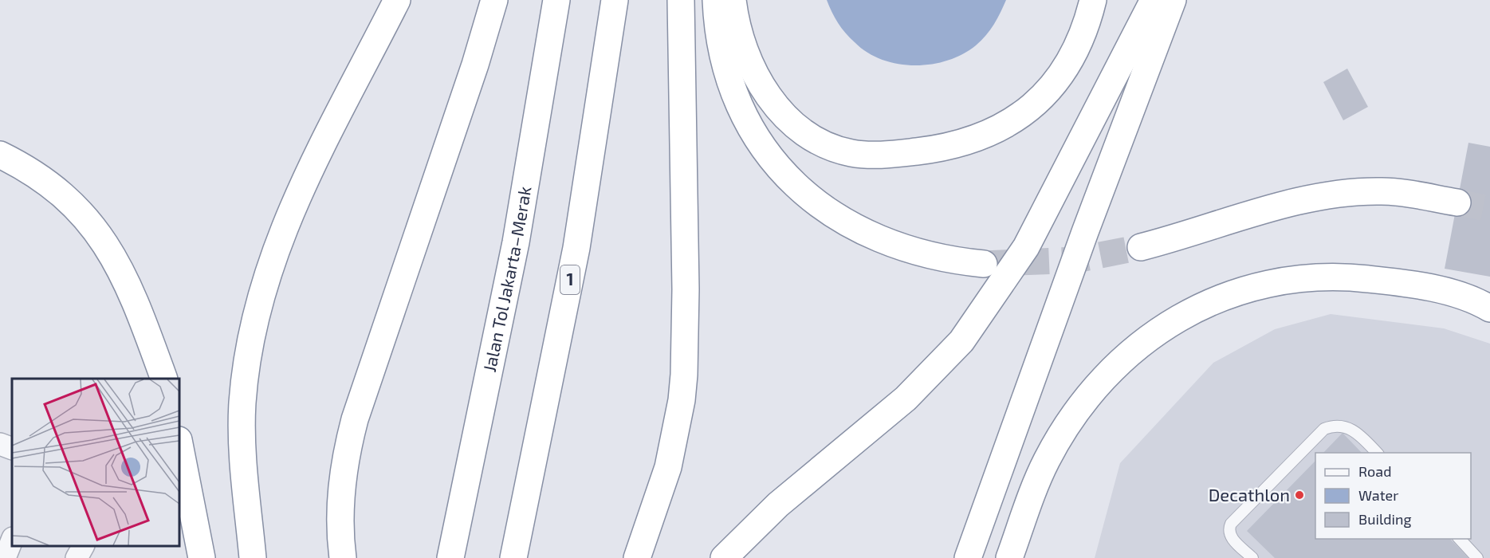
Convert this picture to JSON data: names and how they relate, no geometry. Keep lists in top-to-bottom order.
{
  "streets": {
    "highway": ["Jalan Tol Jakarta–Merak", "1"]
  },
  "places": ["Decathlon"],
  "legend": ["Road", "Water", "Building"]
}
